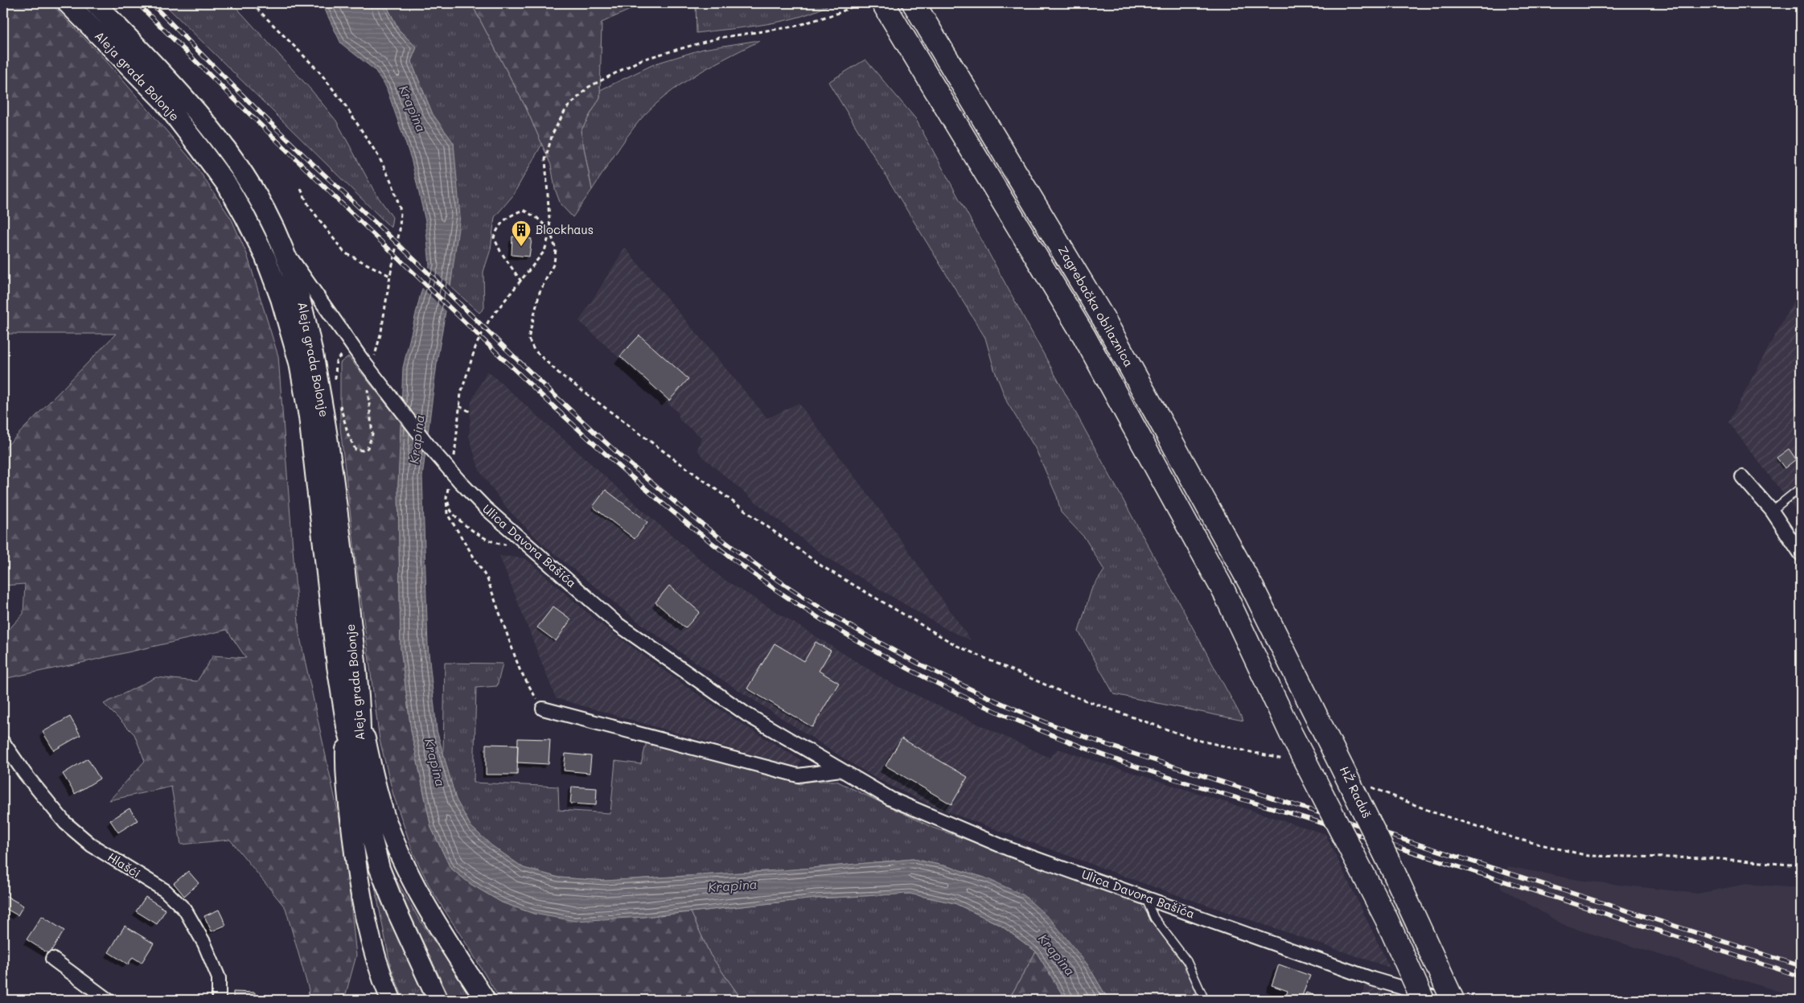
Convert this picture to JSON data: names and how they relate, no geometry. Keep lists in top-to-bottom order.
{
  "streets": {
    "highway": ["Zagrebačka obilaznica", "HŽ Raduš"],
    "main road": ["Aleja grada Bolonje"],
    "street": ["Ulica Davora Bašića", "Hlašći"]
  },
  "crossings": [
    ["Aleja grada Bolonje", "Ulica Davora Bašića"],
    ["Zagrebačka obilaznica", "HŽ Raduš"]
  ],
  "water": ["Krapina"],
  "places": {
    "building": ["Blockhaus"]
  }
}
